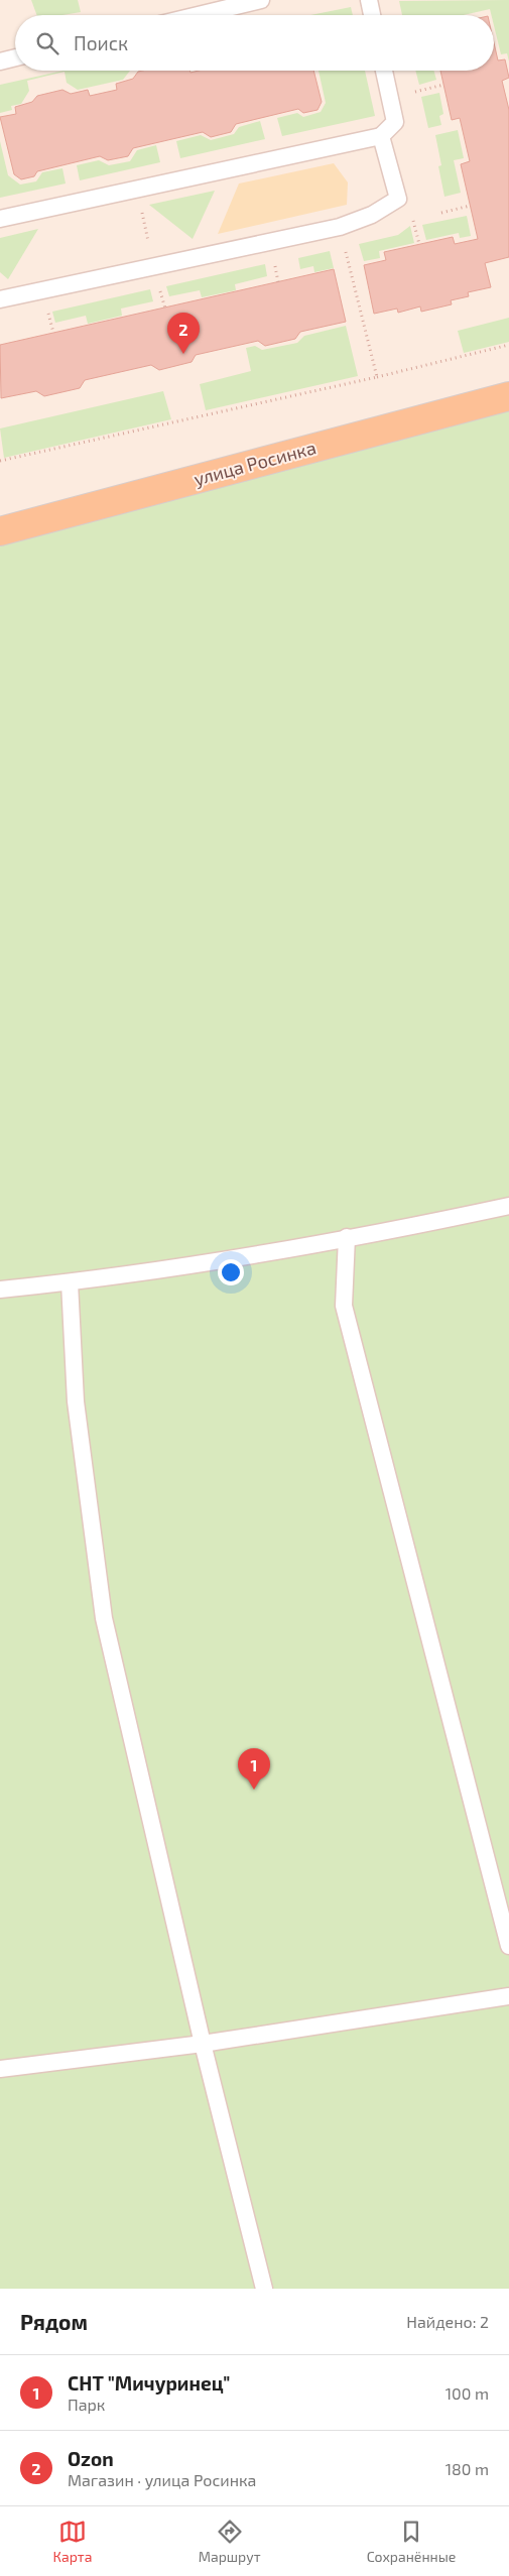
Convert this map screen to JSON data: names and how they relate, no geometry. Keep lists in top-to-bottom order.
{
  "streets": {
    "main road": ["улица Росинка"]
  },
  "page": {
    "search": "Поиск",
    "pins": ["2", "1"],
    "heading": ["Рядом", "Найдено: 2"],
    "list": [
      {
        "mark": "1",
        "name": "СНТ \"Мичуринец\"",
        "note": "Парк",
        "value": "100 m"
      },
      {
        "mark": "2",
        "name": "Ozon",
        "note": "Магазин · улица Росинка",
        "value": "180 m"
      }
    ],
    "nav": ["Карта", "Маршрут", "Сохранённые"]
  }
}
